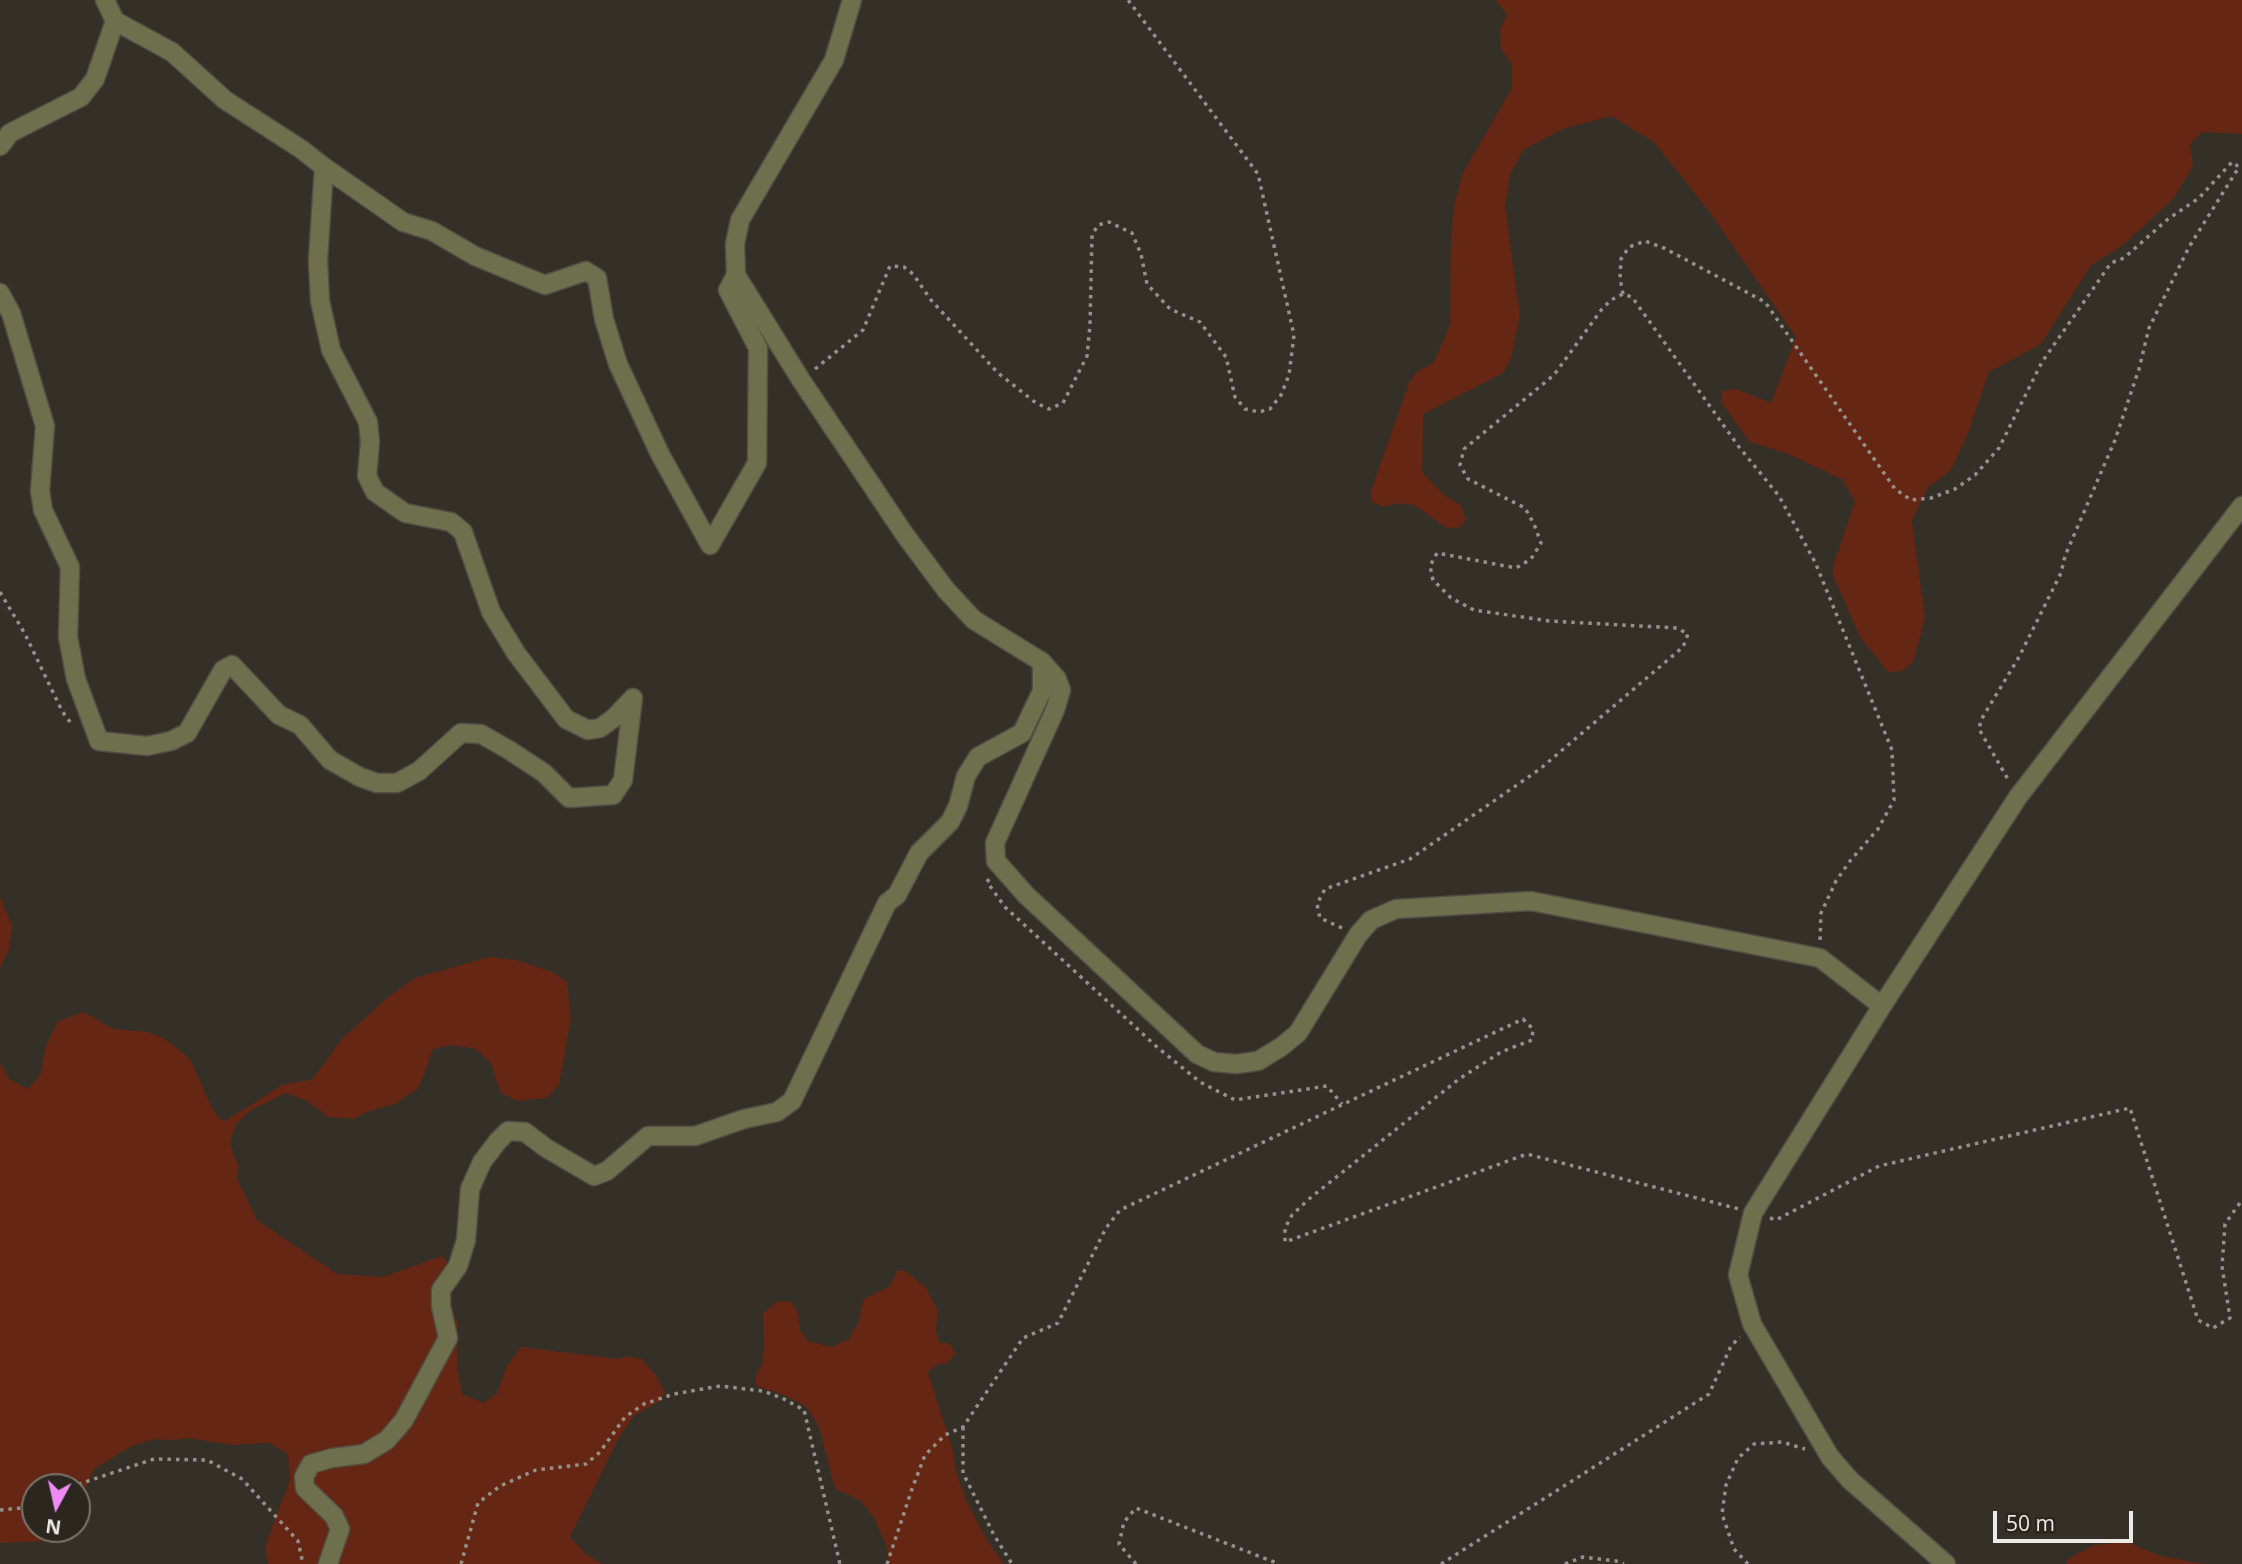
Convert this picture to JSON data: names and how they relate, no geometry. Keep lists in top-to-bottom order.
{
  "scale_bar": "50 m",
  "north": "bottom"
}
